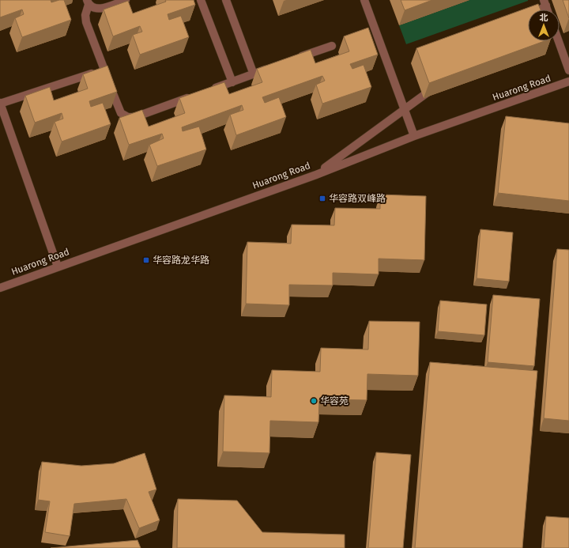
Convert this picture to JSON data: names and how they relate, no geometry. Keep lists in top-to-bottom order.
{
  "streets": {
    "street": ["Huarong Road"]
  },
  "places": {
    "transit": ["华容路双峰路", "华容路龙华路"],
    "other": ["华容苑"]
  },
  "north": "top"
}
